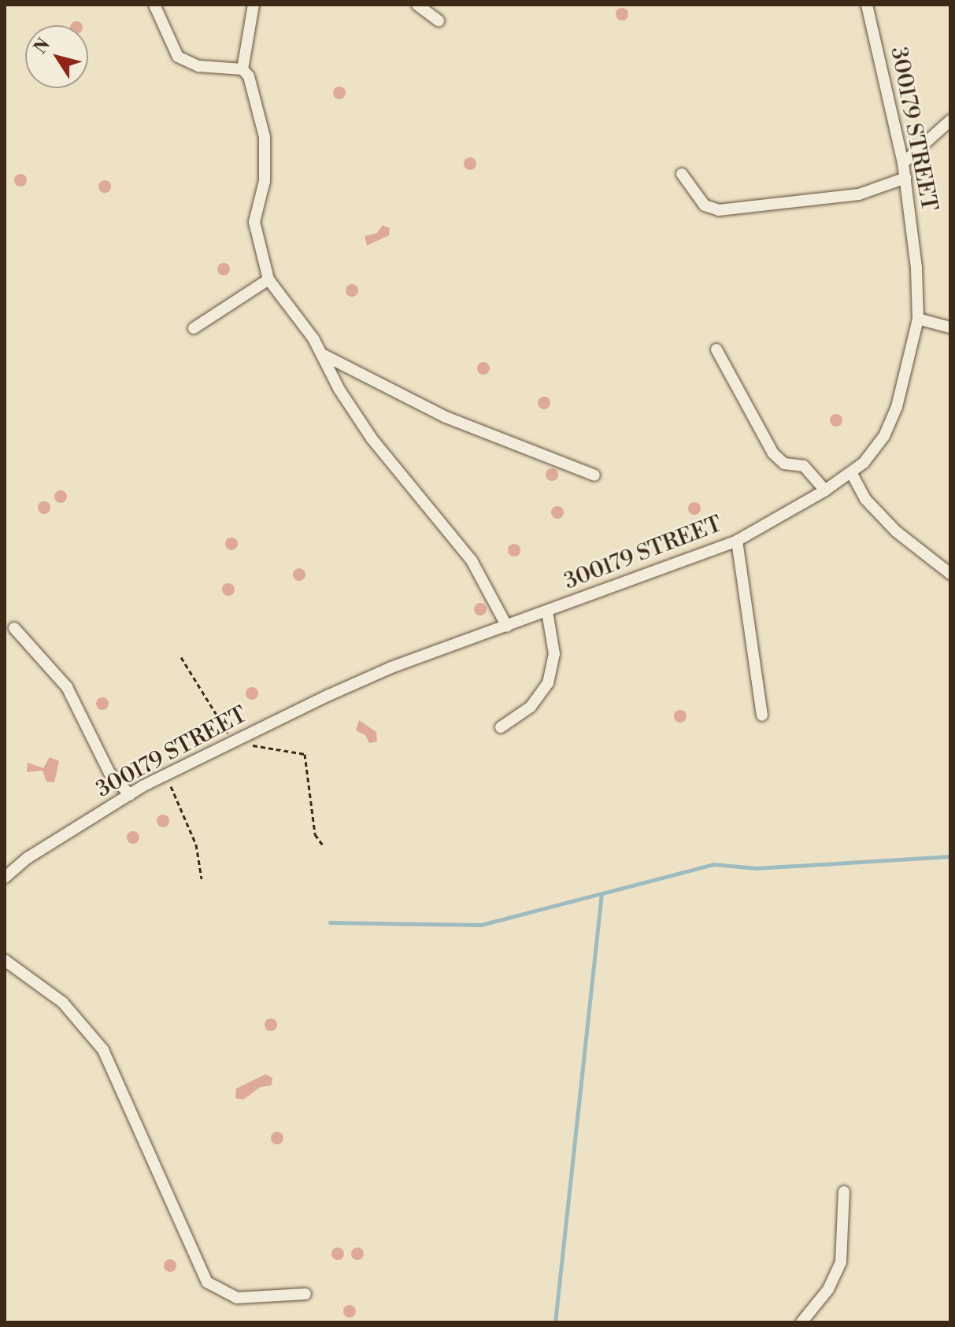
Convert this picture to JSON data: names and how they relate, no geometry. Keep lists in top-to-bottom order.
{
  "streets": {
    "street": ["300179 STREET"]
  },
  "north": "top left"
}
